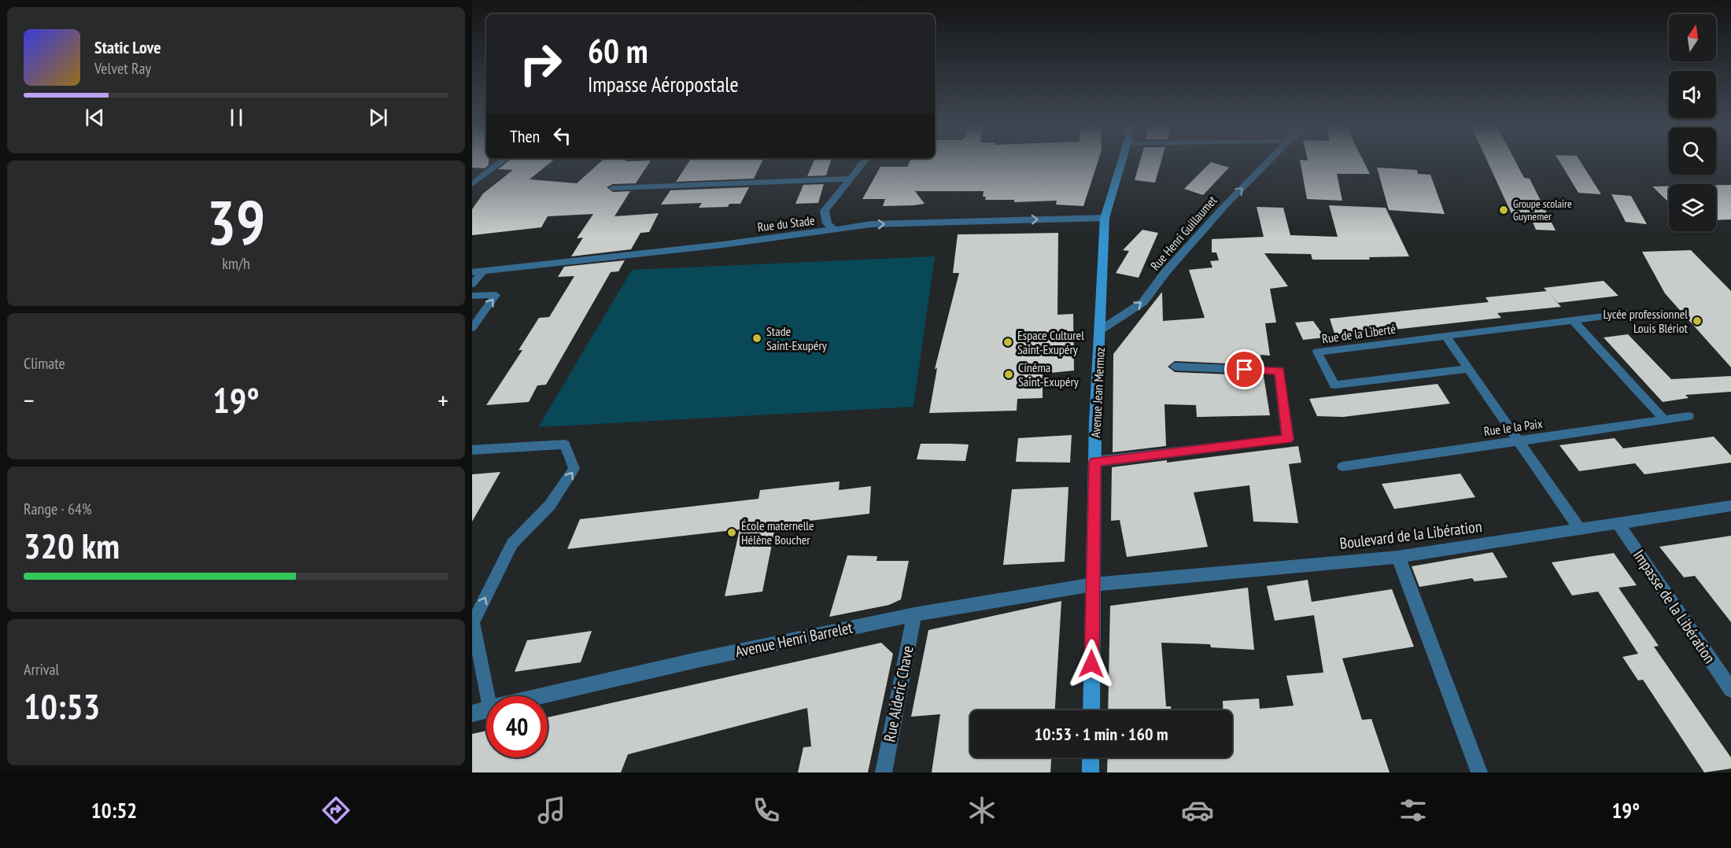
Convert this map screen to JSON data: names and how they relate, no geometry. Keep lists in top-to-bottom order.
{
  "streets": {
    "street": [
      "Rue du Stade",
      "Rue Henri Guillaumet",
      "Avenue Jean Mermoz",
      "Boulevard de la Libération",
      "Impasse de la Libération",
      "Avenue Henri Barrelet",
      "Rue Alderic Chave"
    ],
    "lane": ["Rue de la Liberté", "Rue le la Paix"]
  },
  "crossings": [
    ["Rue du Stade", "Avenue Jean Mermoz"],
    ["Rue Henri Guillaumet", "Avenue Jean Mermoz"],
    ["Avenue Jean Mermoz", "Boulevard de la Libération"],
    ["Avenue Jean Mermoz", "Avenue Henri Barrelet"],
    ["Boulevard de la Libération", "Impasse de la Libération"],
    ["Boulevard de la Libération", "Avenue Henri Barrelet"],
    ["Avenue Henri Barrelet", "Rue Alderic Chave"]
  ],
  "one_way": ["Rue du Stade", "Rue Henri Guillaumet"],
  "places": [
    "Groupe scolaire Guynemer",
    "Lycée professionnel Louis Blériot",
    "Stade Saint-Exupéry",
    "Espace Culturel Saint-Exupéry",
    "Cinéma Saint-Exupéry",
    "École maternelle Hélène Boucher"
  ],
  "north": "top",
  "page": {
    "turn": ["60 m", "Impasse Aéropostale"],
    "song": ["Static Love", "Velvet Ray"],
    "then": "Then",
    "tile": [
      ["39", "km/h"],
      "Climate",
      ["Range · 64%", "320 km"],
      ["Arrival", "10:53"]
    ],
    "heat": ["−", "19°", "+"],
    "limit": "40",
    "trip": "10:53 · 1 min · 160 m",
    "tabs": ["10:52", "19°"]
  }
}
